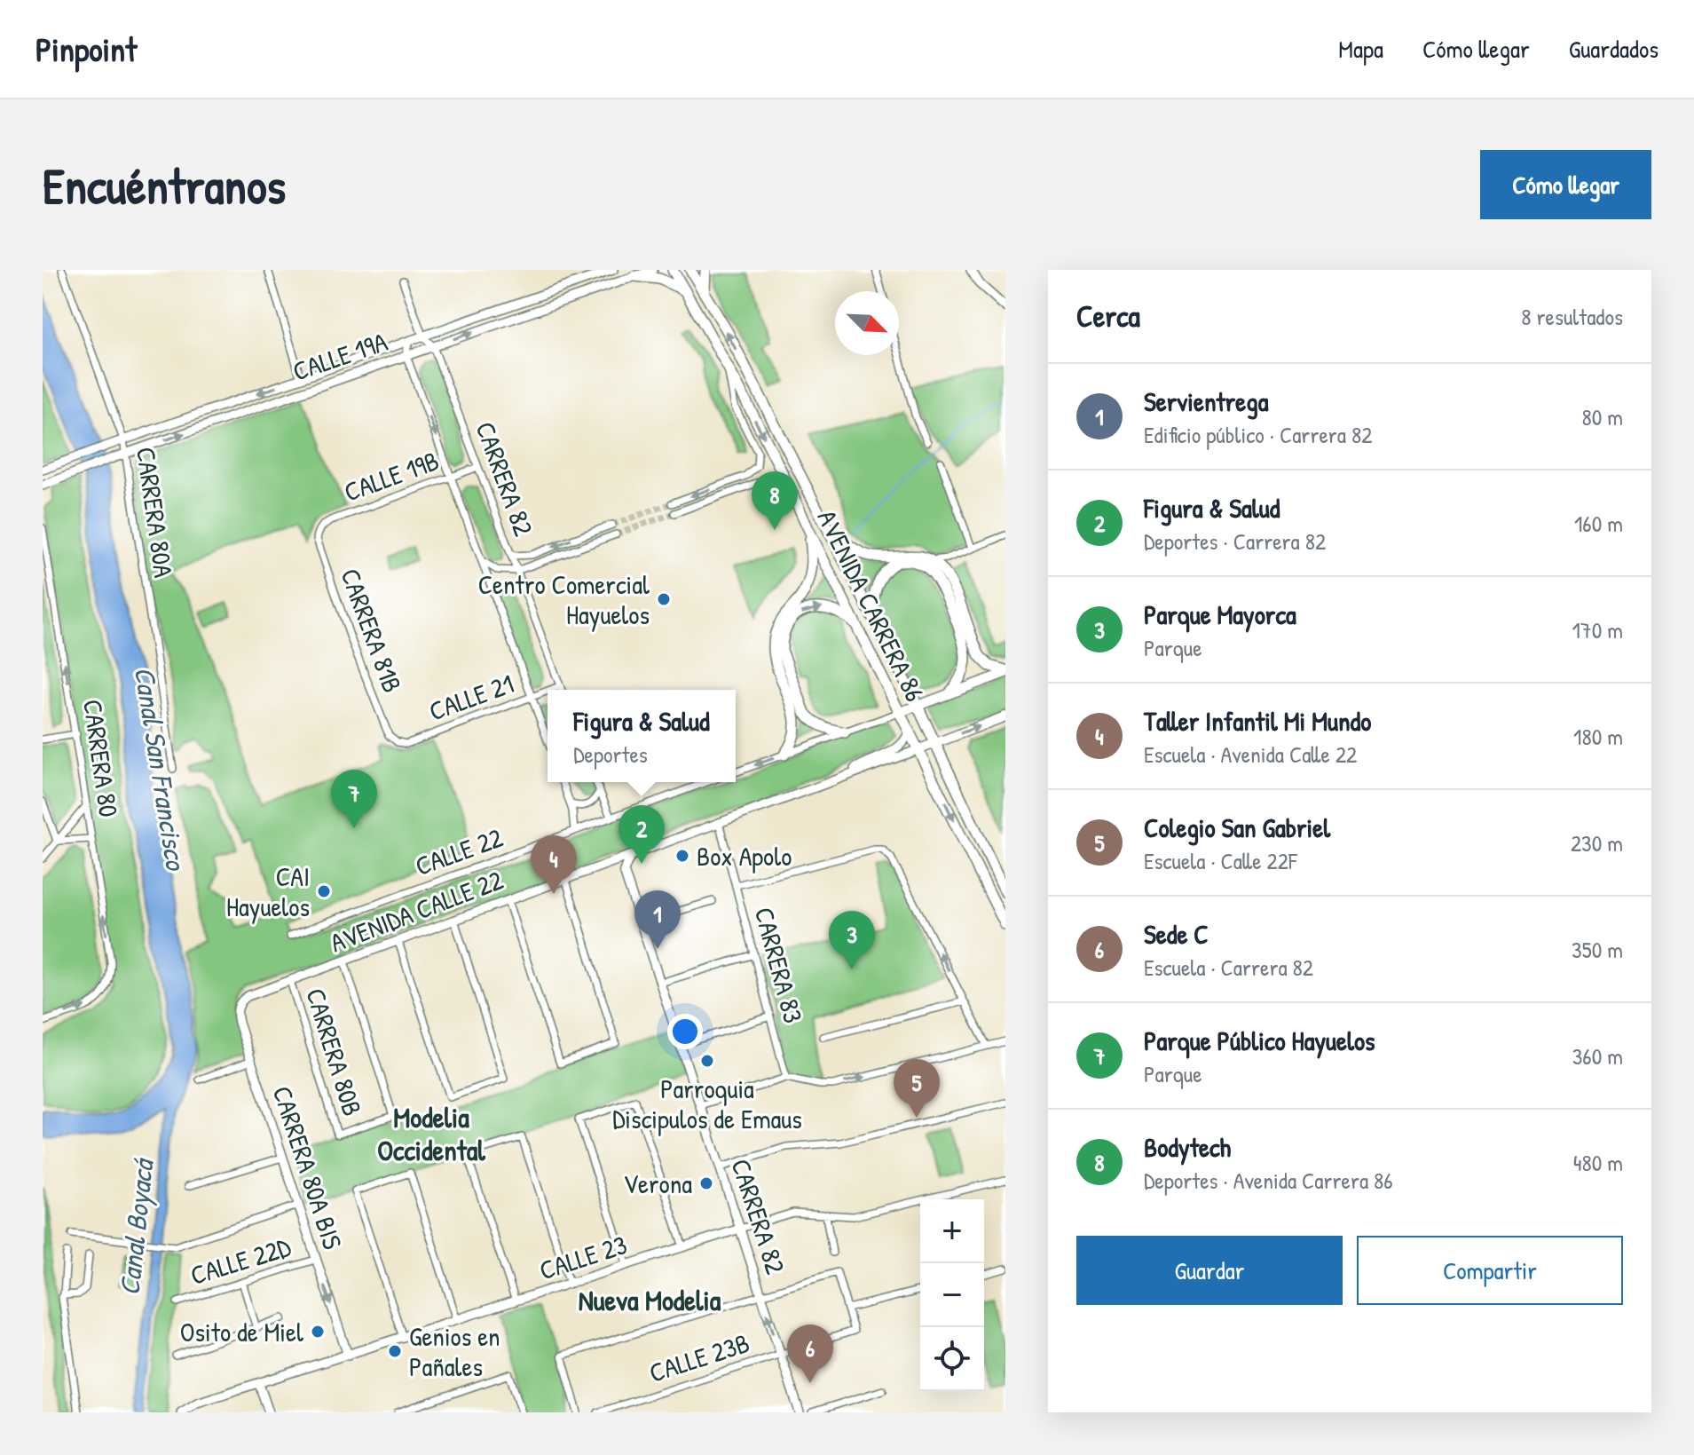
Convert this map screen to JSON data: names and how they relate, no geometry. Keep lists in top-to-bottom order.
{
  "streets": {
    "main road": ["AVENIDA CARRERA 86", "AVENIDA CALLE 22"],
    "street": [
      "CALLE 19A",
      "CALLE 19B",
      "CARRERA 82",
      "CARRERA 80A",
      "CARRERA 81B",
      "CALLE 21",
      "CARRERA 80",
      "CALLE 22",
      "CARRERA 83",
      "CARRERA 80B",
      "CARRERA 80A BIS",
      "CALLE 23",
      "CALLE 22D",
      "CALLE 23B"
    ]
  },
  "crossings": [
    ["CALLE 19A", "CARRERA 82"],
    ["CALLE 19A", "CARRERA 80A"],
    ["CALLE 19B", "CARRERA 82"],
    ["CALLE 19B", "CARRERA 81B"],
    ["CARRERA 82", "CALLE 21"],
    ["CARRERA 82", "CALLE 23"],
    ["CARRERA 82", "CALLE 23B"],
    ["AVENIDA CARRERA 86", "AVENIDA CALLE 22"],
    ["CARRERA 81B", "CALLE 21"],
    ["AVENIDA CALLE 22", "CARRERA 83"],
    ["AVENIDA CALLE 22", "CARRERA 80B"],
    ["AVENIDA CALLE 22", "CARRERA 80A BIS"],
    ["CARRERA 80A BIS", "CALLE 23"],
    ["CARRERA 80A BIS", "CALLE 22D"]
  ],
  "one_way": ["CARRERA 80"],
  "districts": ["Modelia Occidental", "Nueva Modelia"],
  "water": ["Canal San Francisco", "Canal Boyacá"],
  "places": [
    "Centro Comercial Hayuelos",
    "Box Apolo",
    "CAI Hayuelos",
    "Parroquia Discipulos de Emaus",
    "Verona",
    "Osito de Miel",
    "Genios en Pañales"
  ],
  "north": "bottom right",
  "page": {
    "header": "Pinpoint",
    "nav": ["Mapa", "Cómo llegar", "Guardados"],
    "buttons": [
      "Cómo llegar",
      ["Guardar", "Compartir"]
    ],
    "title": "Encuéntranos",
    "heading": ["Cerca", "8 resultados"],
    "list": [
      {
        "mark": "1",
        "name": "Servientrega",
        "note": "Edificio público · Carrera 82",
        "value": "80 m"
      },
      {
        "mark": "2",
        "name": "Figura & Salud",
        "note": "Deportes · Carrera 82",
        "value": "160 m"
      },
      {
        "mark": "3",
        "name": "Parque Mayorca",
        "note": "Parque",
        "value": "170 m"
      },
      {
        "mark": "4",
        "name": "Taller Infantil Mi Mundo",
        "note": "Escuela · Avenida Calle 22",
        "value": "180 m"
      },
      {
        "mark": "5",
        "name": "Colegio San Gabriel",
        "note": "Escuela · Calle 22F",
        "value": "230 m"
      },
      {
        "mark": "6",
        "name": "Sede C",
        "note": "Escuela · Carrera 82",
        "value": "350 m"
      },
      {
        "mark": "7",
        "name": "Parque Público Hayuelos",
        "note": "Parque",
        "value": "360 m"
      },
      {
        "mark": "8",
        "name": "Bodytech",
        "note": "Deportes · Avenida Carrera 86",
        "value": "480 m"
      }
    ],
    "pins": [
      "8",
      "7",
      "2",
      "4",
      "1",
      "3",
      "5",
      "6"
    ],
    "popup": ["Figura & Salud", "Deportes"],
    "map_buttons": ["+", "−"]
  }
}
